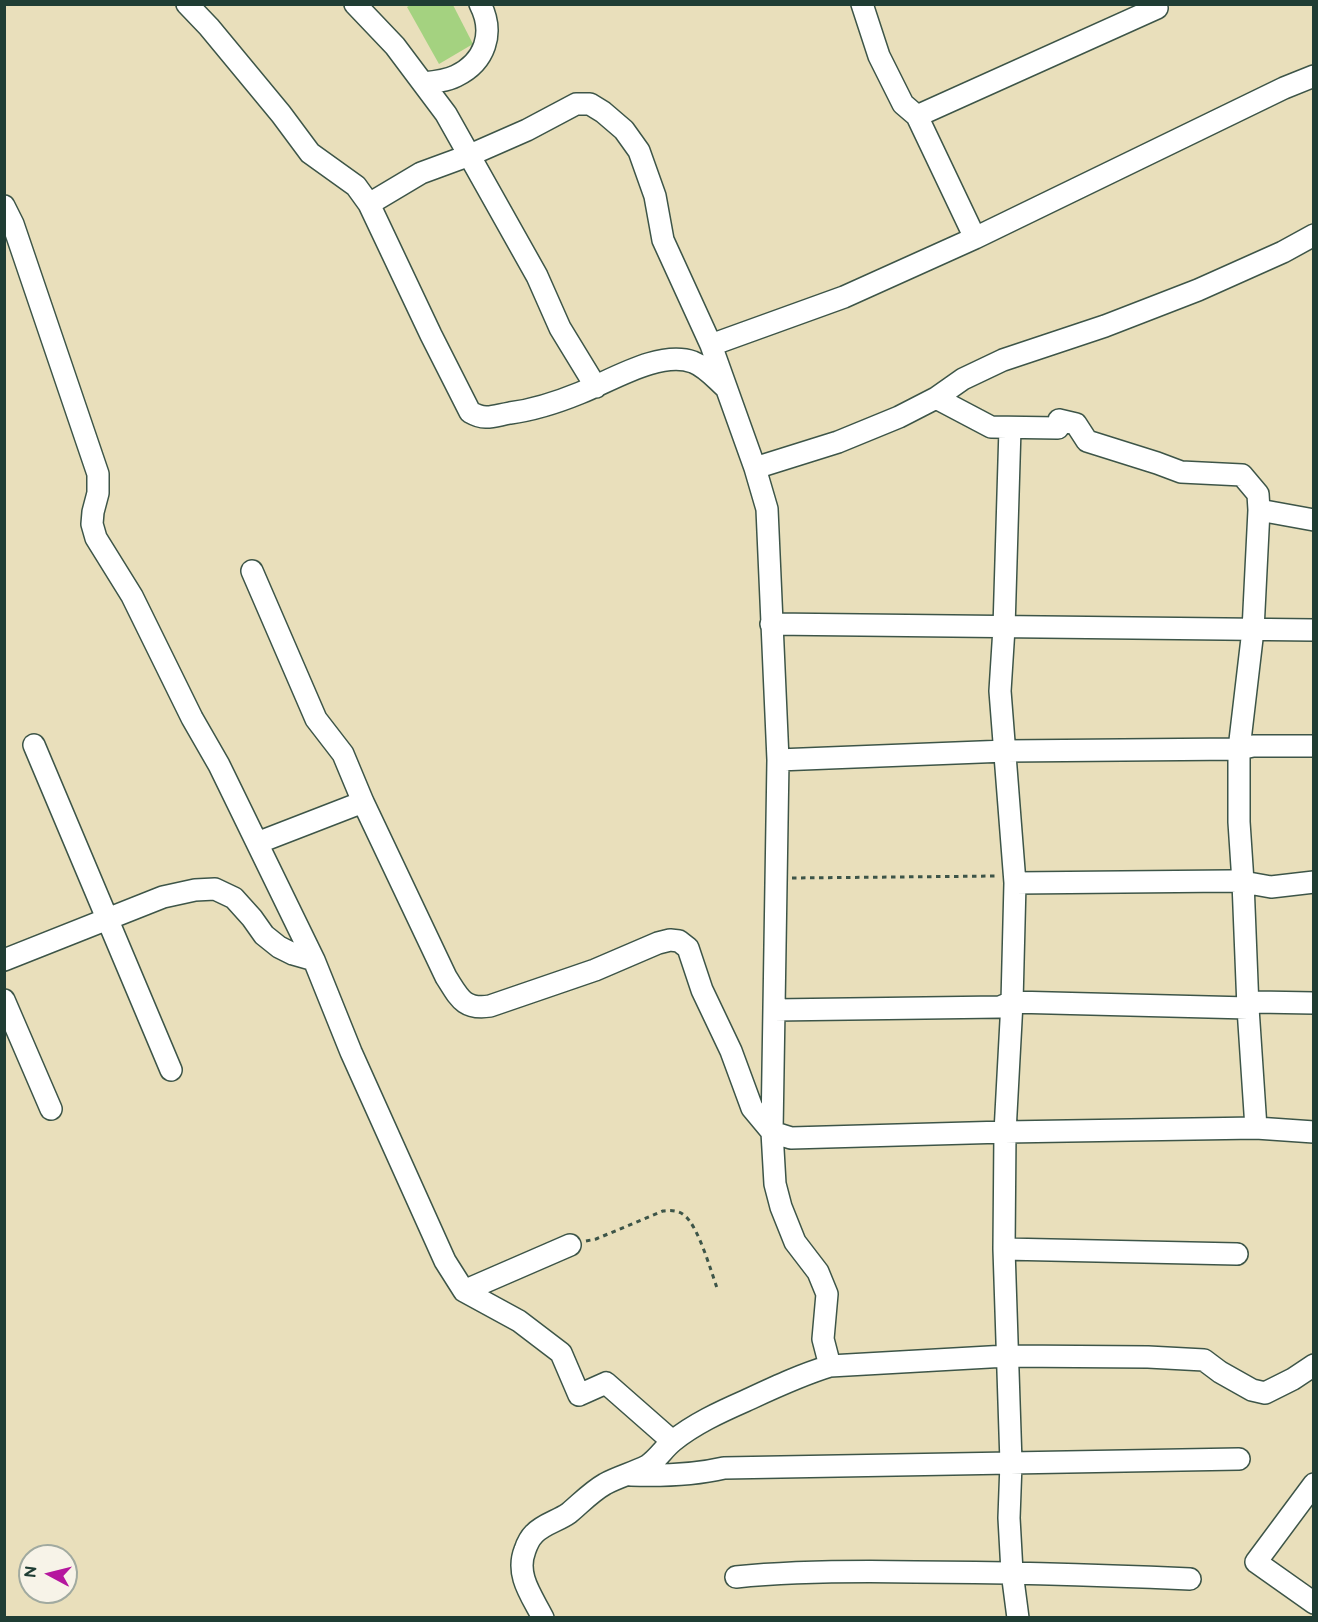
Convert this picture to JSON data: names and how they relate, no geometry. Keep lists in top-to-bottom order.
{
  "north": "left"
}
